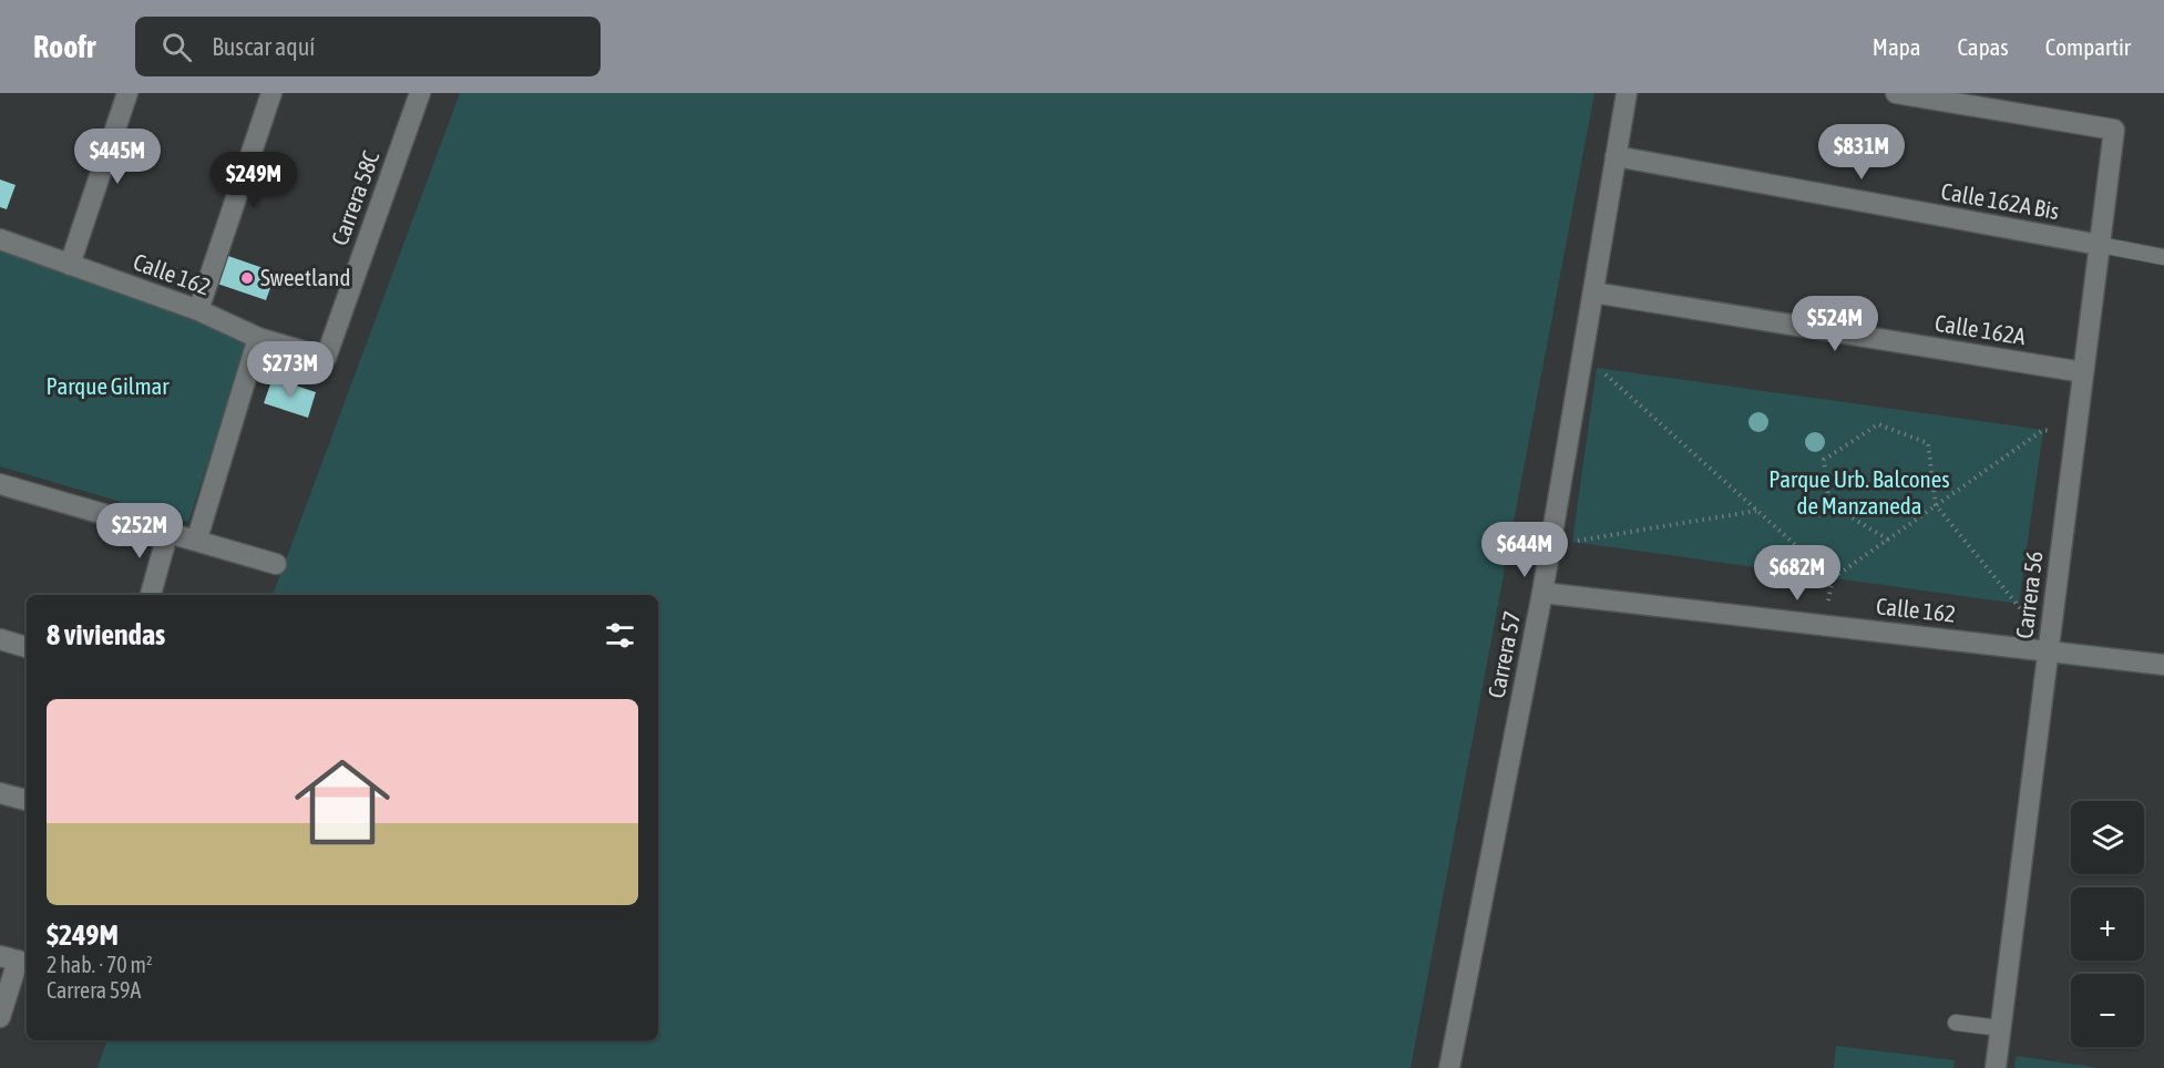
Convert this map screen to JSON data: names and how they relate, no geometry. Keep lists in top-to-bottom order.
{
  "streets": {
    "street": [
      "Carrera 58C",
      "Calle 162A Bis",
      "Calle 162",
      "Calle 162A",
      "Carrera 56",
      "Carrera 57"
    ]
  },
  "crossings": [
    ["Carrera 58C", "Calle 162"],
    ["Calle 162A Bis", "Carrera 56"],
    ["Calle 162A Bis", "Carrera 57"],
    ["Calle 162", "Carrera 56"],
    ["Calle 162", "Carrera 57"],
    ["Calle 162A", "Carrera 56"],
    ["Calle 162A", "Carrera 57"]
  ],
  "parks": ["Parque Gilmar", "Parque Urb. Balcones de Manzaneda"],
  "places": ["Sweetland"],
  "page": {
    "header": "Roofr",
    "search": "Buscar aquí",
    "nav": ["Mapa", "Capas", "Compartir"],
    "price": [
      "$831M",
      "$445M",
      "$249M",
      "$524M",
      "$273M",
      "$252M",
      "$644M",
      "$682M"
    ],
    "heading": "8 viviendas",
    "list": [
      {
        "name": "$249M",
        "note": "2 hab. · 70 m² · Carrera 59A"
      }
    ],
    "map_buttons": ["+", "−"]
  }
}
